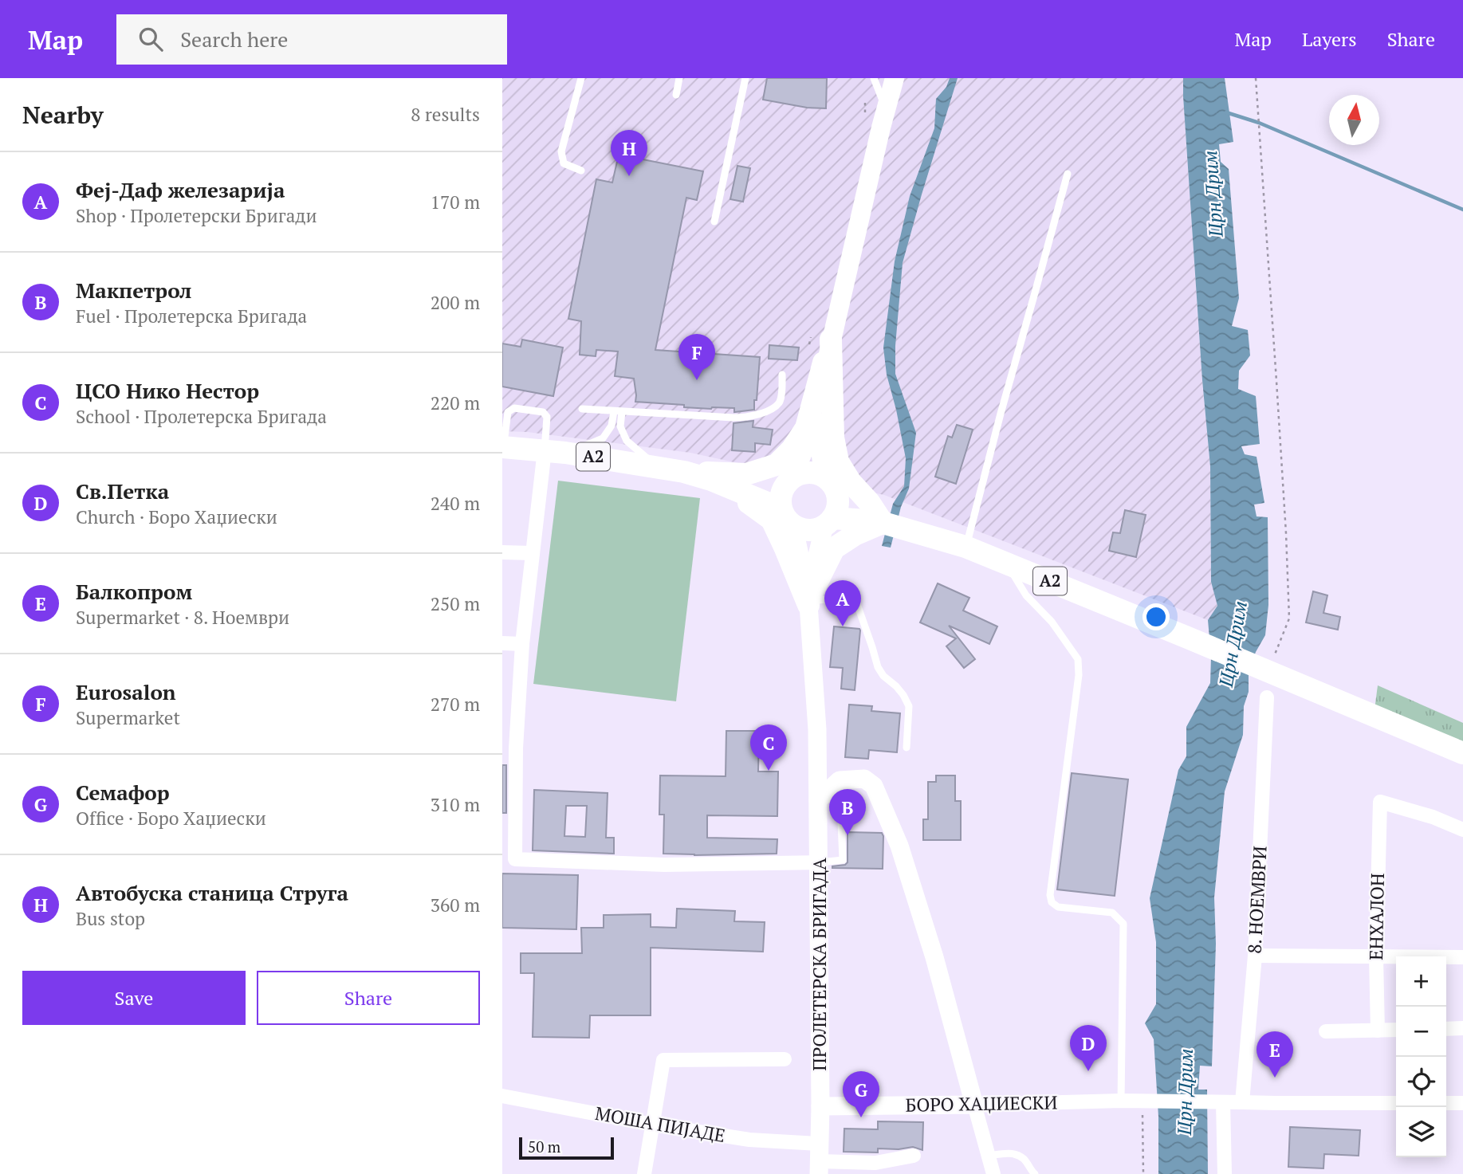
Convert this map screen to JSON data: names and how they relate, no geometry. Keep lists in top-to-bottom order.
{
  "streets": {
    "main road": ["A2"],
    "street": [
      "8. НОЕМВРИ",
      "ЕНХАЛОН",
      "ПРОЛЕТЕРСКА БРИГАДА",
      "БОРО ХАЏИЕСКИ",
      "МОША ПИЈАДЕ"
    ]
  },
  "crossings": [
    ["8. НОЕМВРИ", "БОРО ХАЏИЕСКИ"],
    ["ПРОЛЕТЕРСКА БРИГАДА", "БОРО ХАЏИЕСКИ"],
    ["ПРОЛЕТЕРСКА БРИГАДА", "МОША ПИЈАДЕ"]
  ],
  "water": ["Црн Дрим"],
  "scale_bar": "50 m",
  "north": "top",
  "page": {
    "header": "Map",
    "search": "Search here",
    "nav": ["Map", "Layers", "Share"],
    "heading": ["Nearby", "8 results"],
    "pins": [
      "H",
      "F",
      "A",
      "C",
      "B",
      "D",
      "E",
      "G"
    ],
    "list": [
      {
        "mark": "A",
        "name": "Феј-Даф железарија",
        "note": "Shop · Пролетерски Бригади",
        "value": "170 m"
      },
      {
        "mark": "B",
        "name": "Макпетрол",
        "note": "Fuel · Пролетерска Бригада",
        "value": "200 m"
      },
      {
        "mark": "C",
        "name": "ЦСО Нико Нестор",
        "note": "School · Пролетерска Бригада",
        "value": "220 m"
      },
      {
        "mark": "D",
        "name": "Св.Петка",
        "note": "Church · Боро Хаџиески",
        "value": "240 m"
      },
      {
        "mark": "E",
        "name": "Балкопром",
        "note": "Supermarket · 8. Ноември",
        "value": "250 m"
      },
      {
        "mark": "F",
        "name": "Eurosalon",
        "note": "Supermarket",
        "value": "270 m"
      },
      {
        "mark": "G",
        "name": "Семафор",
        "note": "Office · Боро Хаџиески",
        "value": "310 m"
      },
      {
        "mark": "H",
        "name": "Автобуска станица Струга",
        "note": "Bus stop",
        "value": "360 m"
      }
    ],
    "buttons": ["Save", "Share"],
    "map_buttons": ["+", "−"],
    "scale": "50 m"
  }
}
